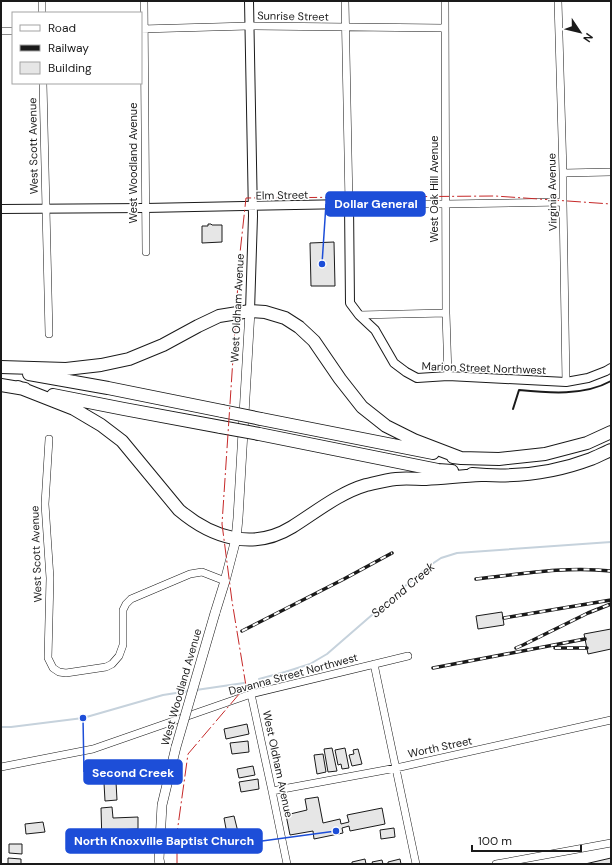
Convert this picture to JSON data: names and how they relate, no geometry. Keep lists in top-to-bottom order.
{
  "streets": {
    "main road": ["West Woodland Avenue", "West Oldham Avenue"],
    "street": [
      "Sunrise Street",
      "West Scott Avenue",
      "West Oak Hill Avenue",
      "Virginia Avenue",
      "Elm Street",
      "Marion Street Northwest",
      "Davanna Street Northwest",
      "Worth Street"
    ]
  },
  "crossings": [
    ["Sunrise Street", "West Woodland Avenue"],
    ["Sunrise Street", "West Oak Hill Avenue"],
    ["Sunrise Street", "West Oldham Avenue"],
    ["West Scott Avenue", "Elm Street"],
    ["West Scott Avenue", "West Oldham Avenue"],
    ["West Woodland Avenue", "Elm Street"],
    ["West Woodland Avenue", "West Oldham Avenue"],
    ["West Oak Hill Avenue", "Elm Street"],
    ["West Oak Hill Avenue", "Marion Street Northwest"],
    ["Virginia Avenue", "Elm Street"],
    ["Virginia Avenue", "Marion Street Northwest"],
    ["Elm Street", "West Oldham Avenue"],
    ["Elm Street", "Marion Street Northwest"],
    ["West Oldham Avenue", "Davanna Street Northwest"],
    ["West Oldham Avenue", "Worth Street"]
  ],
  "water": ["Second Creek"],
  "places": ["Dollar General", "Second Creek", "North Knoxville Baptist Church"],
  "legend": ["Road", "Railway", "Building"],
  "scale_bar": "100 m",
  "north": "bottom right"
}
